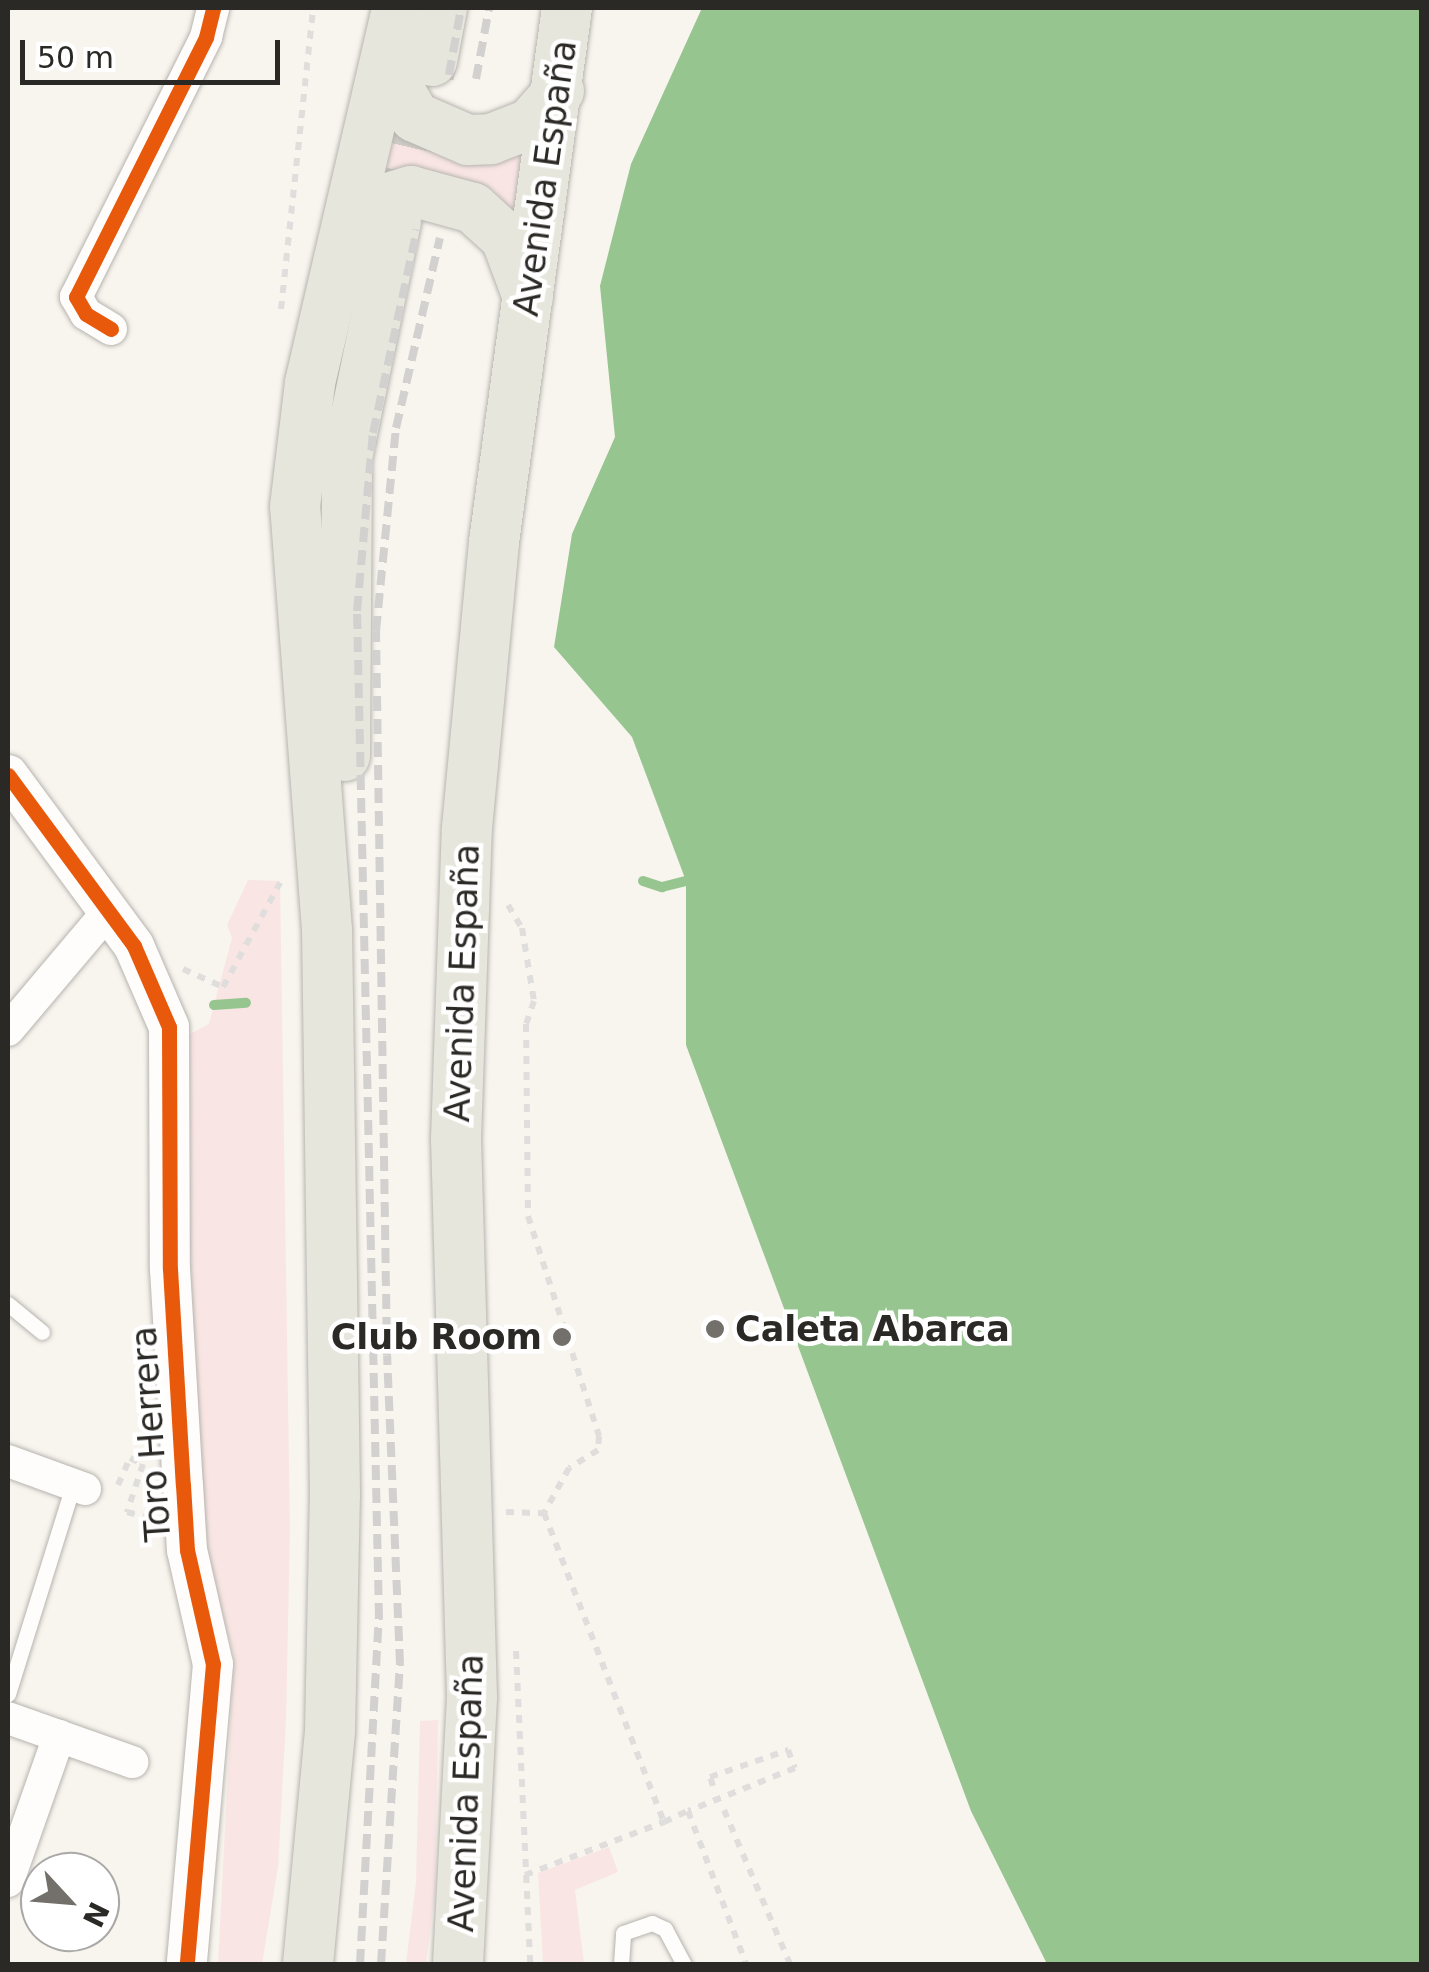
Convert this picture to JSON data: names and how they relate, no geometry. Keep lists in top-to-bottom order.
{
  "streets": {
    "main road": ["Avenida España"],
    "street": ["Toro Herrera"]
  },
  "places": ["Caleta Abarca", "Club Room"],
  "scale_bar": "50 m",
  "north": "bottom right"
}
